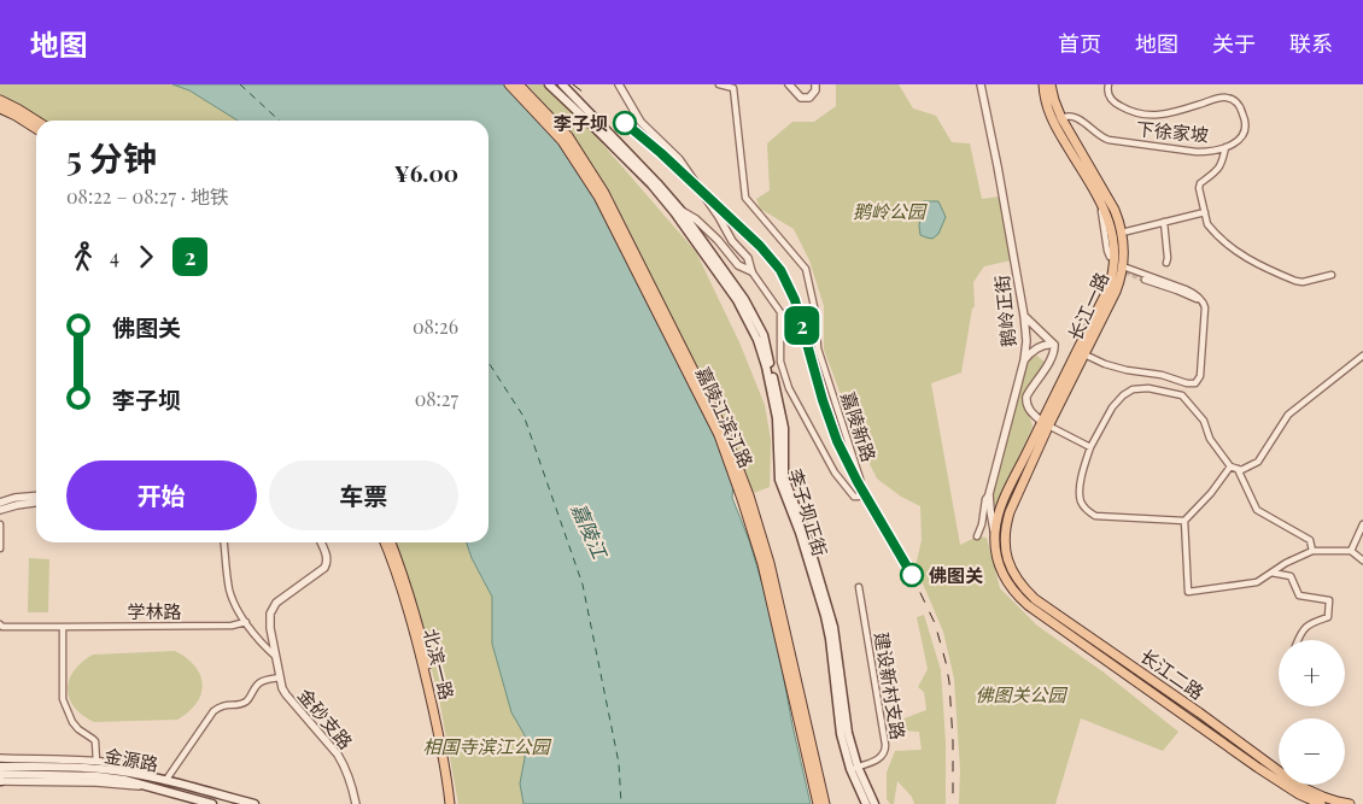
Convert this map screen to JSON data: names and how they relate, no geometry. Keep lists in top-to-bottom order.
{
  "streets": {
    "main road": [
      "长江一路",
      "嘉陵江滨江路",
      "李子坝正街",
      "北滨一路",
      "长江二路",
      "金源路"
    ],
    "street": [
      "下徐家坡",
      "鹅岭正街",
      "嘉陵新路",
      "学林路",
      "建设新村支路",
      "金砂支路"
    ]
  },
  "crossings": [
    ["下徐家坡", "长江一路"],
    ["长江一路", "鹅岭正街"],
    ["长江一路", "长江二路"],
    ["鹅岭正街", "长江二路"],
    ["嘉陵新路", "李子坝正街"],
    ["李子坝正街", "建设新村支路"]
  ],
  "water": ["嘉陵江"],
  "parks": ["鹅岭公园", "佛图关公园", "相国寺滨江公园"],
  "places": ["李子坝", "佛图关"],
  "lines": ["metro line 2"],
  "page": {
    "header": "地图",
    "nav": [
      "首页",
      "地图",
      "关于",
      "联系"
    ],
    "on_map": "2",
    "heading": ["5 分钟", "08:22 – 08:27 · 地铁", "¥6.00"],
    "legs": ["4", "2"],
    "list": [
      {
        "name": "佛图关",
        "value": "08:26"
      },
      {
        "name": "李子坝",
        "value": "08:27"
      }
    ],
    "buttons": ["开始", "车票"],
    "map_buttons": ["+", "−"]
  }
}
